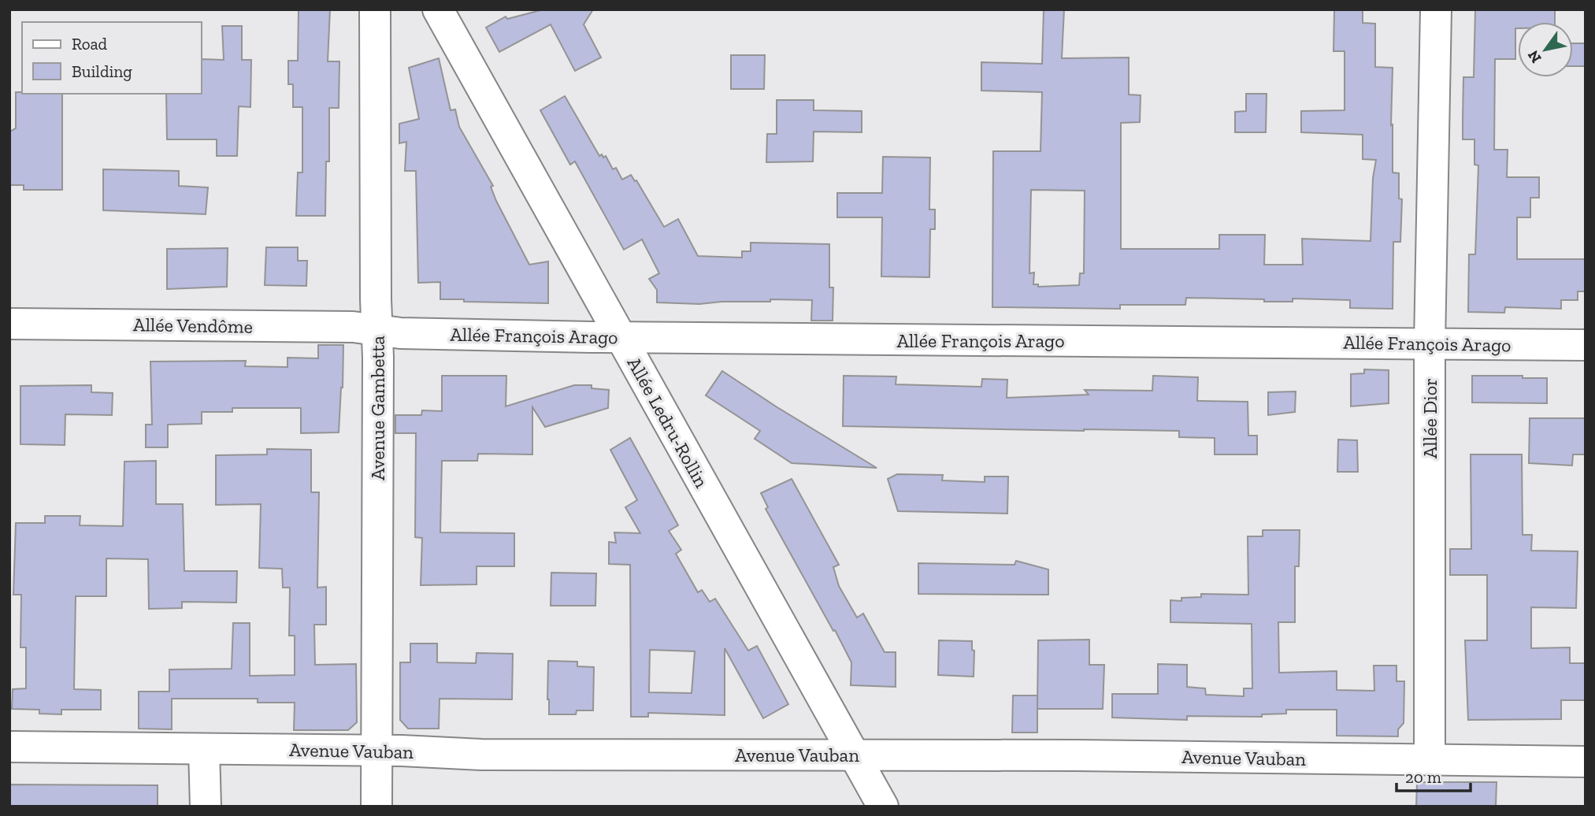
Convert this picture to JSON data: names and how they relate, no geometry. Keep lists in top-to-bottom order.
{
  "streets": {
    "street": [
      "Allée Vendôme",
      "Allée François Arago",
      "Avenue Gambetta",
      "Allée Dior",
      "Allée Ledru-Rollin",
      "Avenue Vauban"
    ]
  },
  "crossings": [
    ["Allée Vendôme", "Allée François Arago"],
    ["Allée Vendôme", "Avenue Gambetta"],
    ["Allée François Arago", "Avenue Gambetta"],
    ["Allée François Arago", "Allée Dior"],
    ["Allée François Arago", "Allée Ledru-Rollin"],
    ["Avenue Gambetta", "Avenue Vauban"],
    ["Allée Dior", "Avenue Vauban"],
    ["Allée Ledru-Rollin", "Avenue Vauban"]
  ],
  "legend": ["Road", "Building"],
  "scale_bar": "20 m",
  "north": "bottom left"
}
